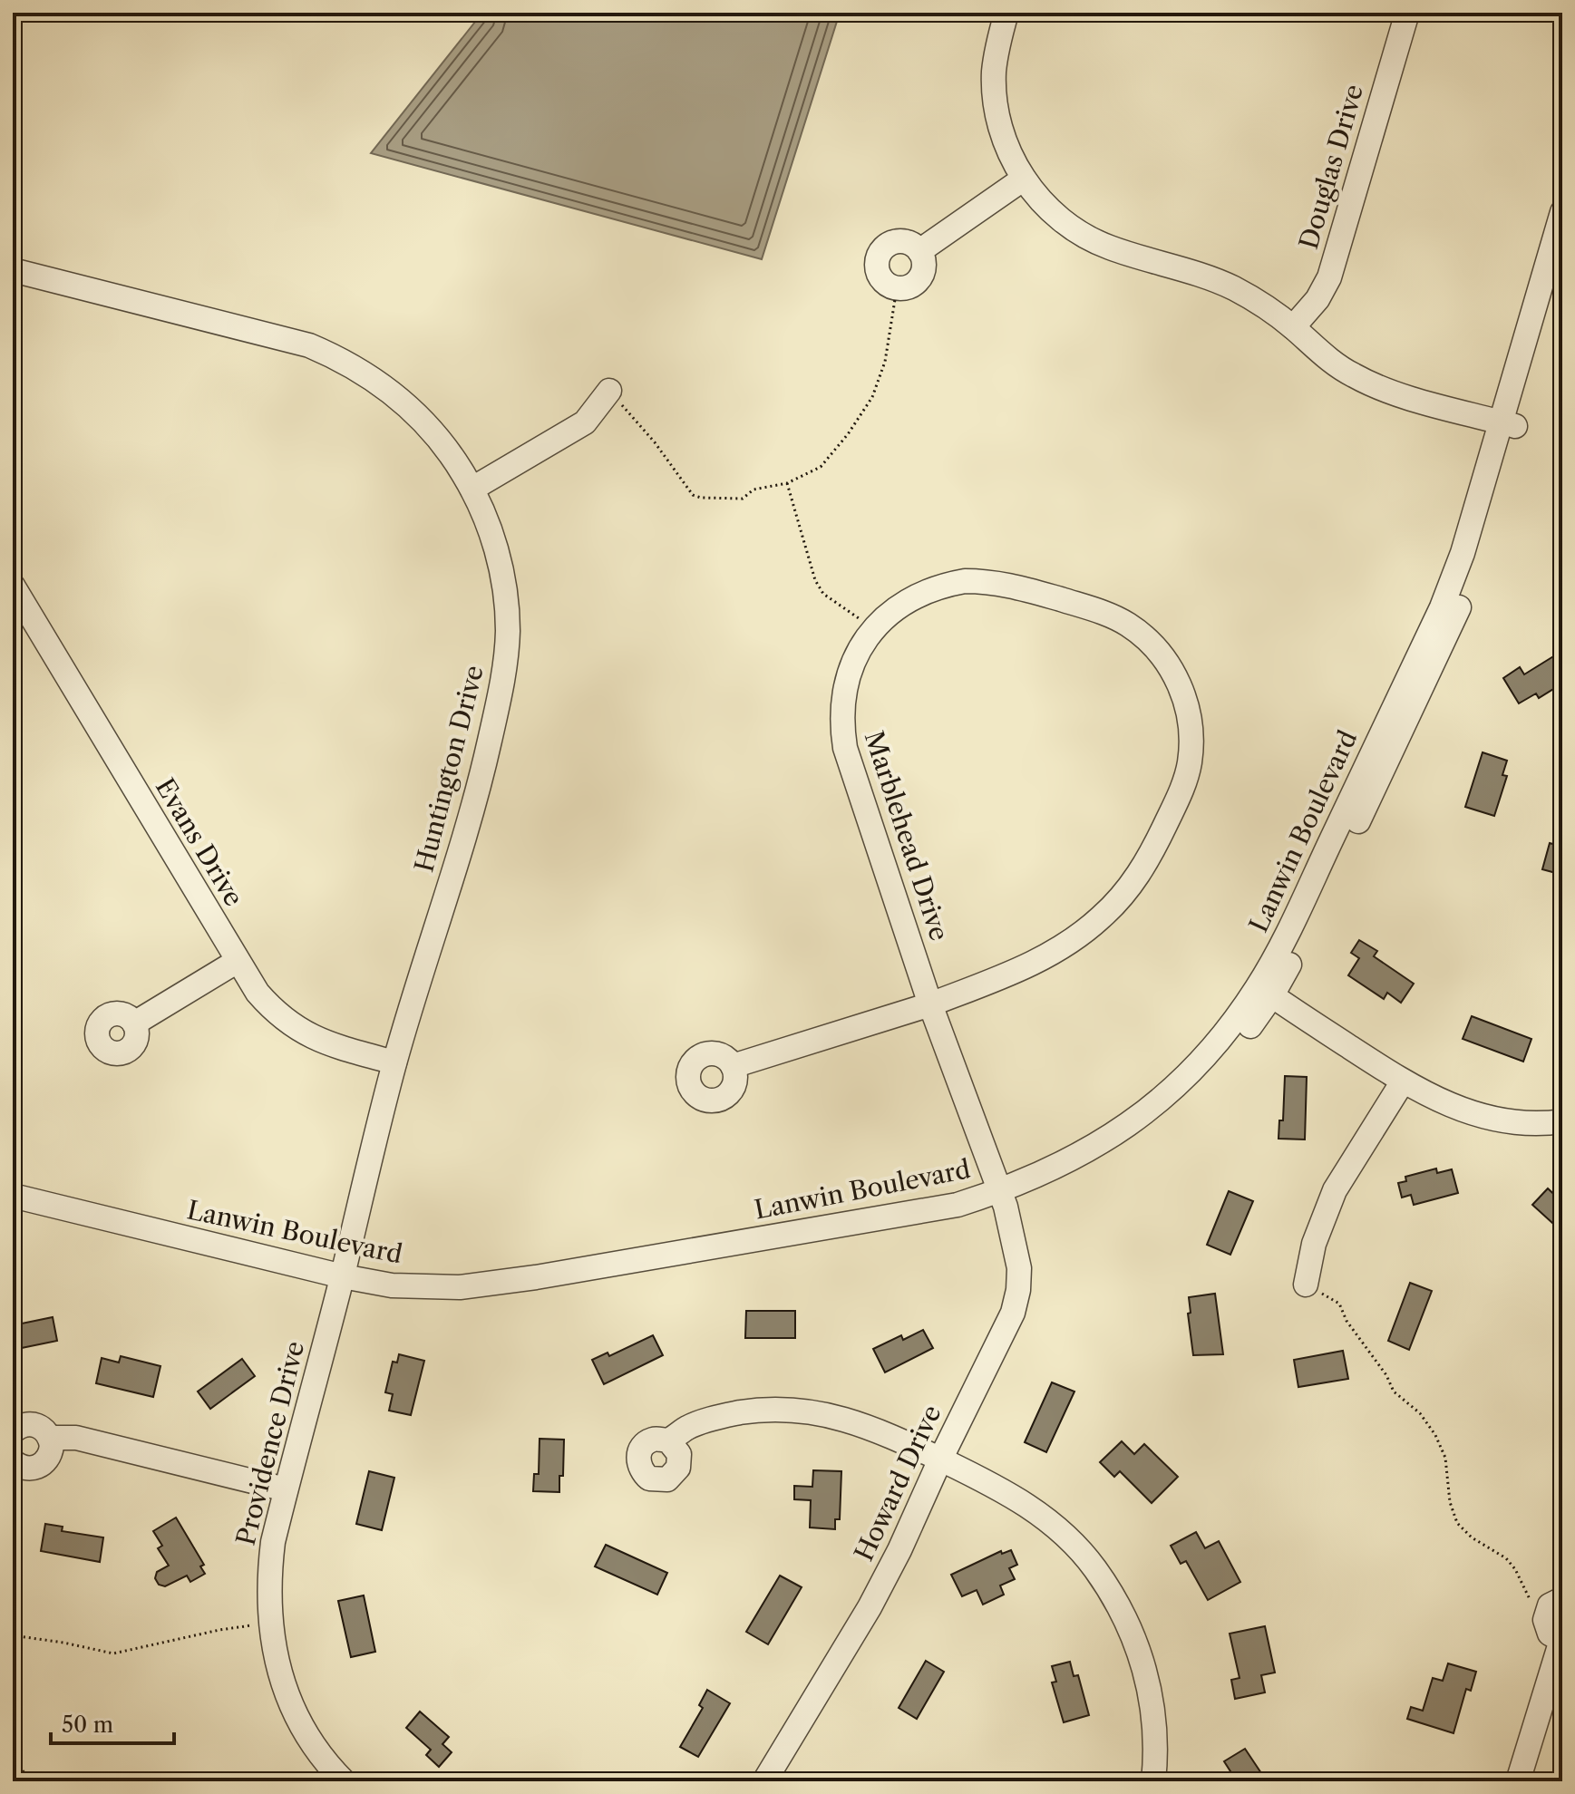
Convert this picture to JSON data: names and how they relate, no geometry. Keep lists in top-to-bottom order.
{
  "streets": {
    "street": [
      "Douglas Drive",
      "Huntington Drive",
      "Lanwin Boulevard",
      "Marblehead Drive",
      "Evans Drive",
      "Providence Drive",
      "Howard Drive"
    ]
  },
  "crossings": [
    ["Huntington Drive", "Lanwin Boulevard"],
    ["Huntington Drive", "Evans Drive"],
    ["Huntington Drive", "Providence Drive"],
    ["Lanwin Boulevard", "Marblehead Drive"],
    ["Lanwin Boulevard", "Providence Drive"],
    ["Lanwin Boulevard", "Howard Drive"],
    ["Marblehead Drive", "Howard Drive"]
  ],
  "scale_bar": "50 m"
}
